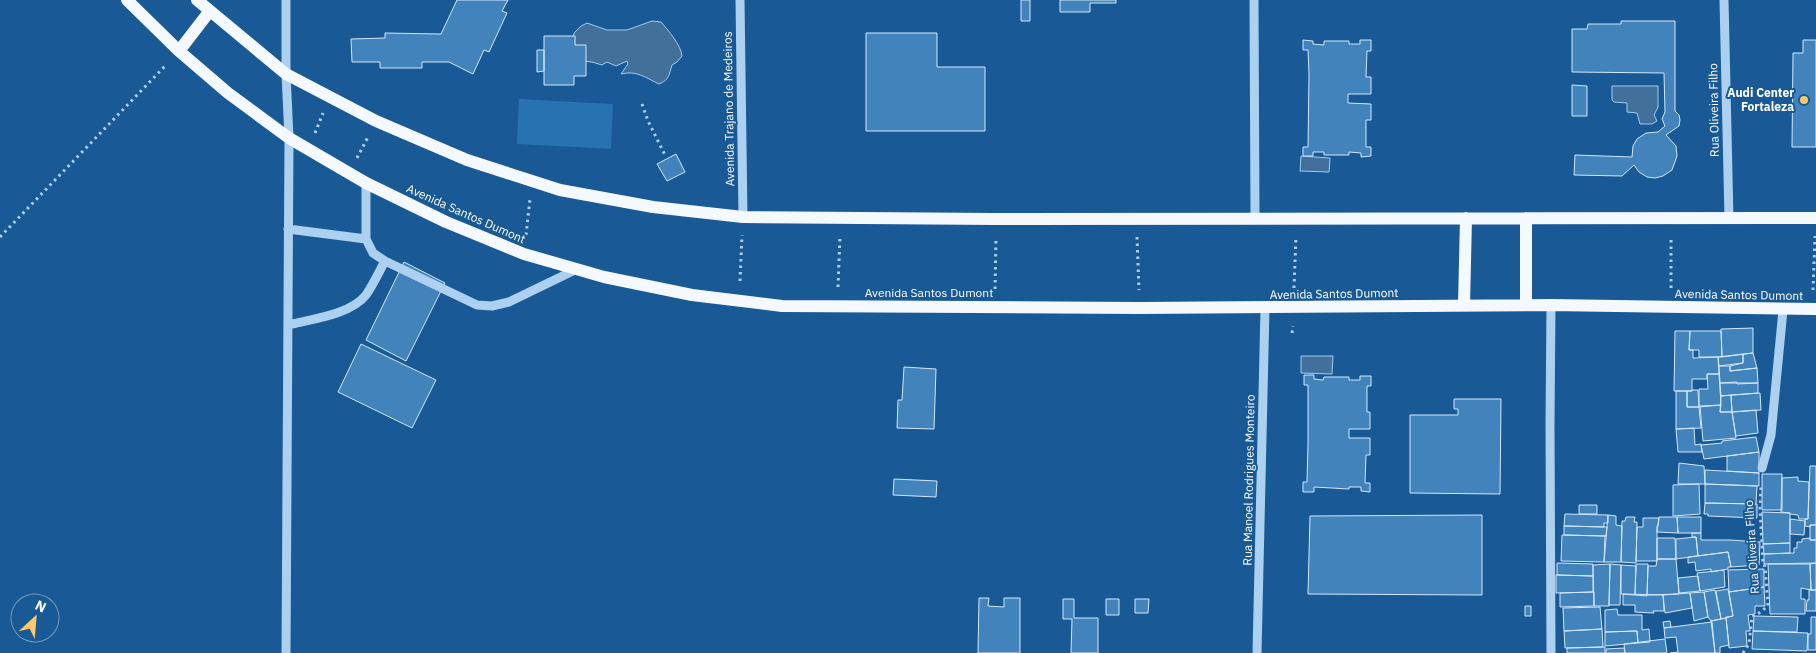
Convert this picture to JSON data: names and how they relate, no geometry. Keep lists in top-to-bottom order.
{
  "streets": {
    "main road": ["Avenida Santos Dumont"],
    "street": ["Avenida Trajano de Medeiros", "Rua Oliveira Filho", "Rua Manoel Rodrigues Monteiro"]
  },
  "crossings": [
    ["Avenida Santos Dumont", "Rua Manoel Rodrigues Monteiro"]
  ],
  "places": ["Audi Center Fortaleza"],
  "north": "top right"
}
